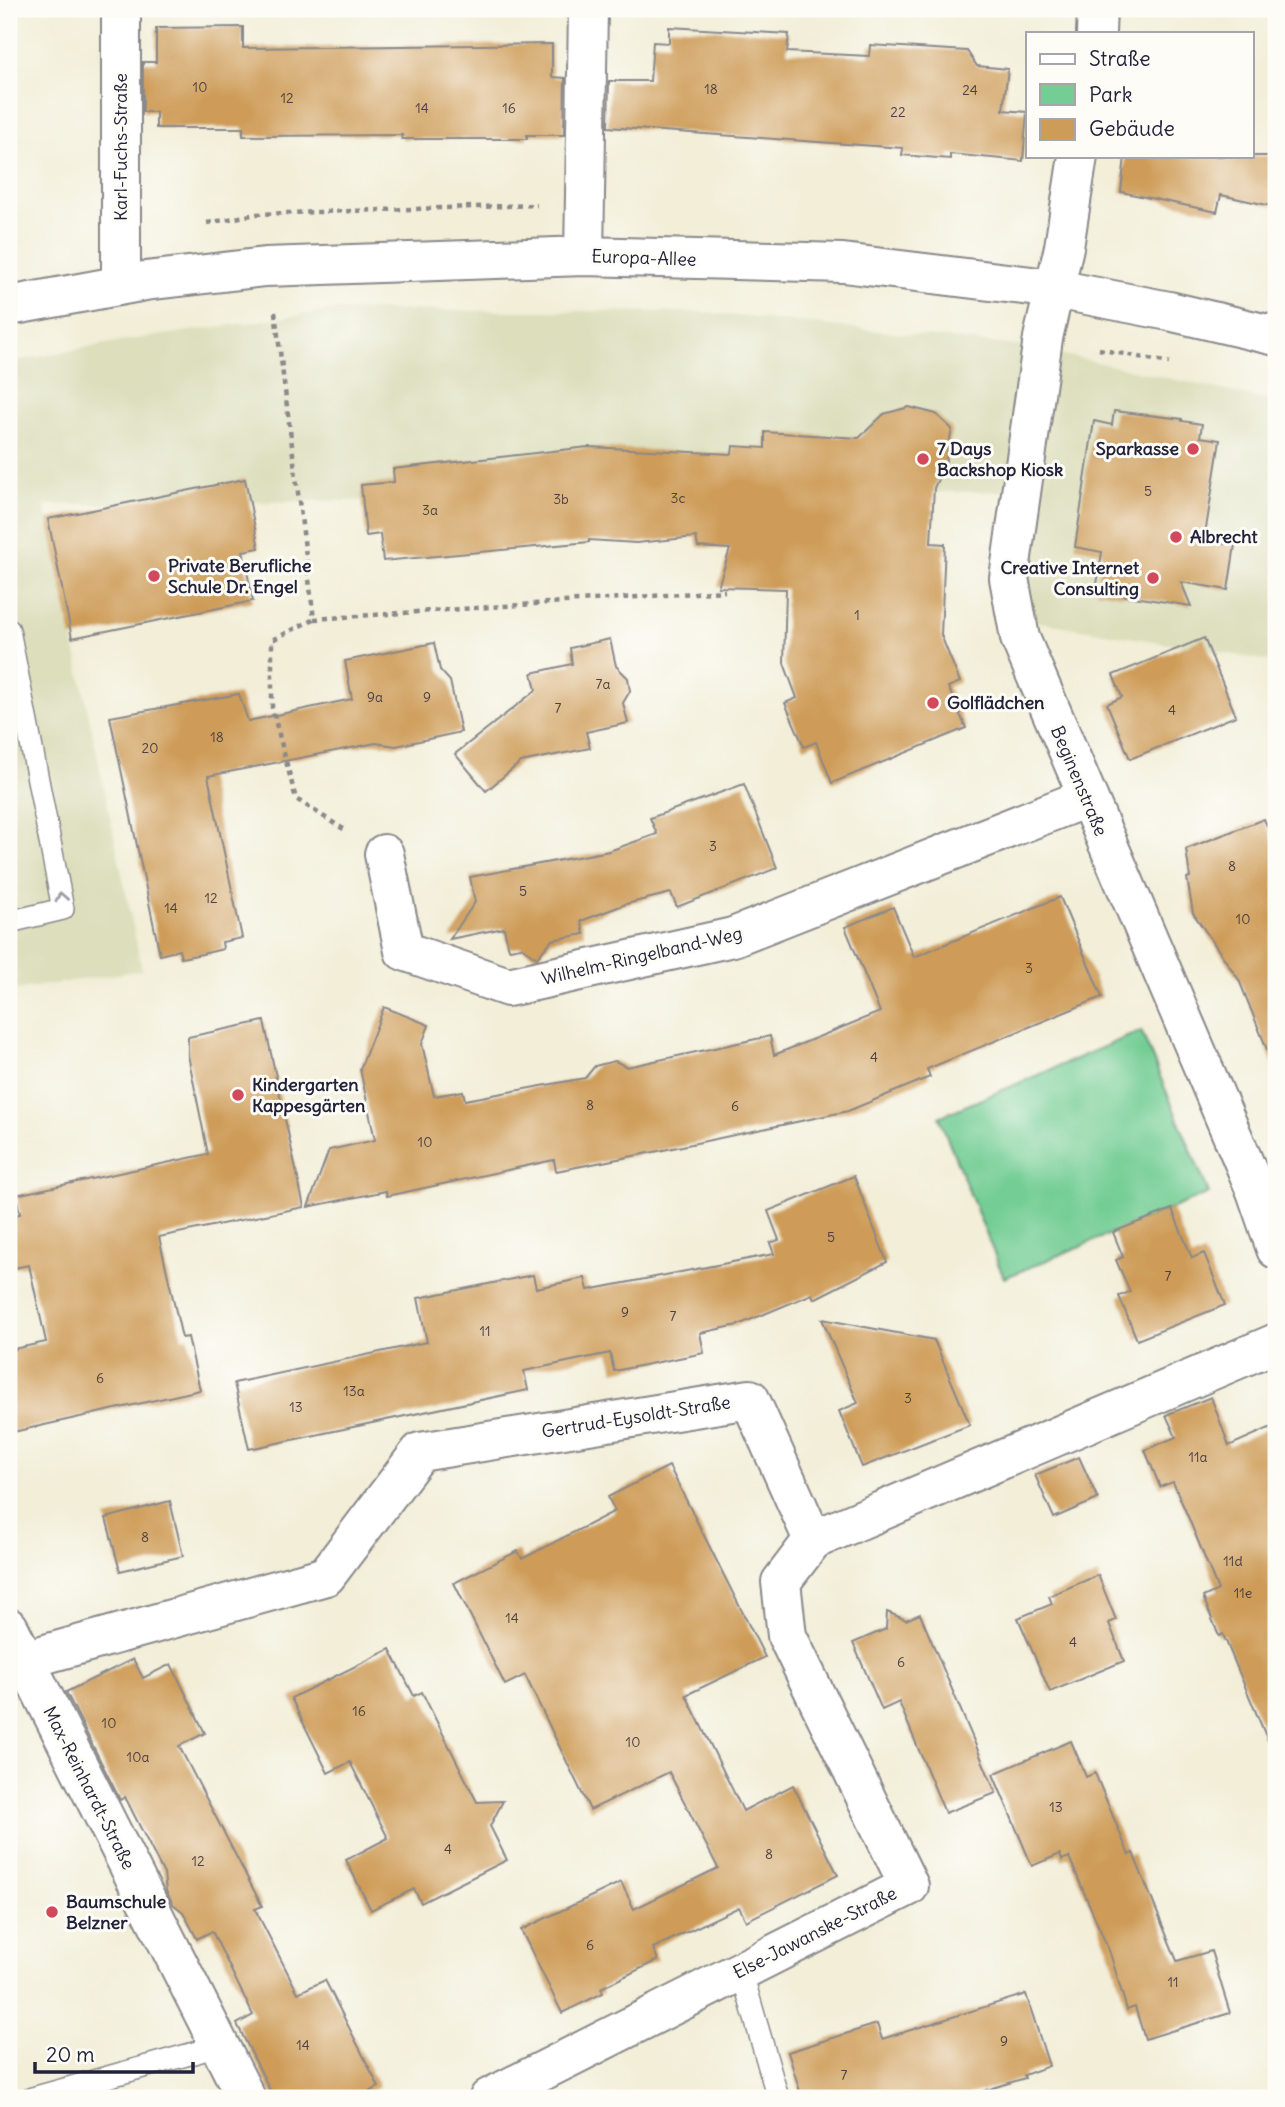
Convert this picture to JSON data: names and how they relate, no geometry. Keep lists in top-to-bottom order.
{
  "streets": {
    "street": [
      "Karl-Fuchs-Straße",
      "Europa-Allee",
      "Beginenstraße",
      "Wilhelm-Ringelband-Weg",
      "Gertrud-Eysoldt-Straße",
      "Max-Reinhardt-Straße",
      "Else-Jawanske-Straße"
    ]
  },
  "crossings": [
    ["Karl-Fuchs-Straße", "Europa-Allee"],
    ["Europa-Allee", "Beginenstraße"],
    ["Beginenstraße", "Wilhelm-Ringelband-Weg"],
    ["Gertrud-Eysoldt-Straße", "Max-Reinhardt-Straße"],
    ["Gertrud-Eysoldt-Straße", "Else-Jawanske-Straße"]
  ],
  "places": [
    "Sparkasse",
    "7 Days Backshop Kiosk",
    "Albrecht",
    "Private Berufliche Schule Dr. Engel",
    "Creative Internet Consulting",
    "Golflädchen",
    "Kindergarten Kappesgärten",
    "Baumschule Belzner"
  ],
  "house_numbers": [
    "10",
    "18",
    "24",
    "12",
    "14",
    "16",
    "22",
    "5",
    "3c",
    "3b",
    "3a",
    "1",
    "7a",
    "9a",
    "9",
    "7",
    "4",
    "18",
    "20",
    "3",
    "8",
    "5",
    "12",
    "14",
    "10",
    "3",
    "4",
    "8",
    "6",
    "10",
    "5",
    "7",
    "9",
    "7",
    "11",
    "6",
    "13a",
    "3",
    "13",
    "11a",
    "8",
    "11d",
    "11e",
    "14",
    "4",
    "6",
    "16",
    "10",
    "10",
    "10a",
    "13",
    "4",
    "8",
    "12",
    "6",
    "11",
    "9",
    "14",
    "7"
  ],
  "legend": ["Straße", "Park", "Gebäude"],
  "scale_bar": "20 m"
}
